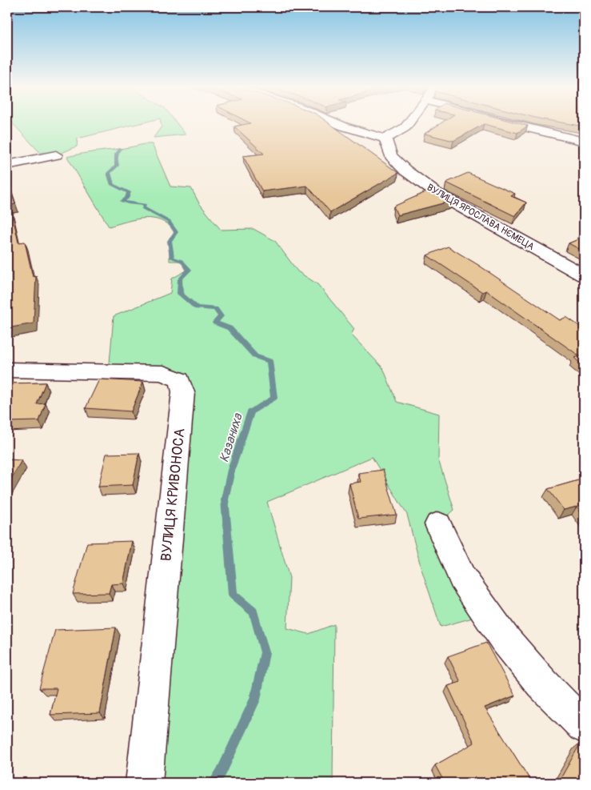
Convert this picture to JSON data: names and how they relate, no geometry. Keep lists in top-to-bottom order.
{
  "streets": {
    "street": ["ВУЛИЦЯ ЯРОСЛАВА НЄМЕЦА", "ВУЛИЦЯ КРИВОНОСА"]
  },
  "water": ["Казаниха"]
}
